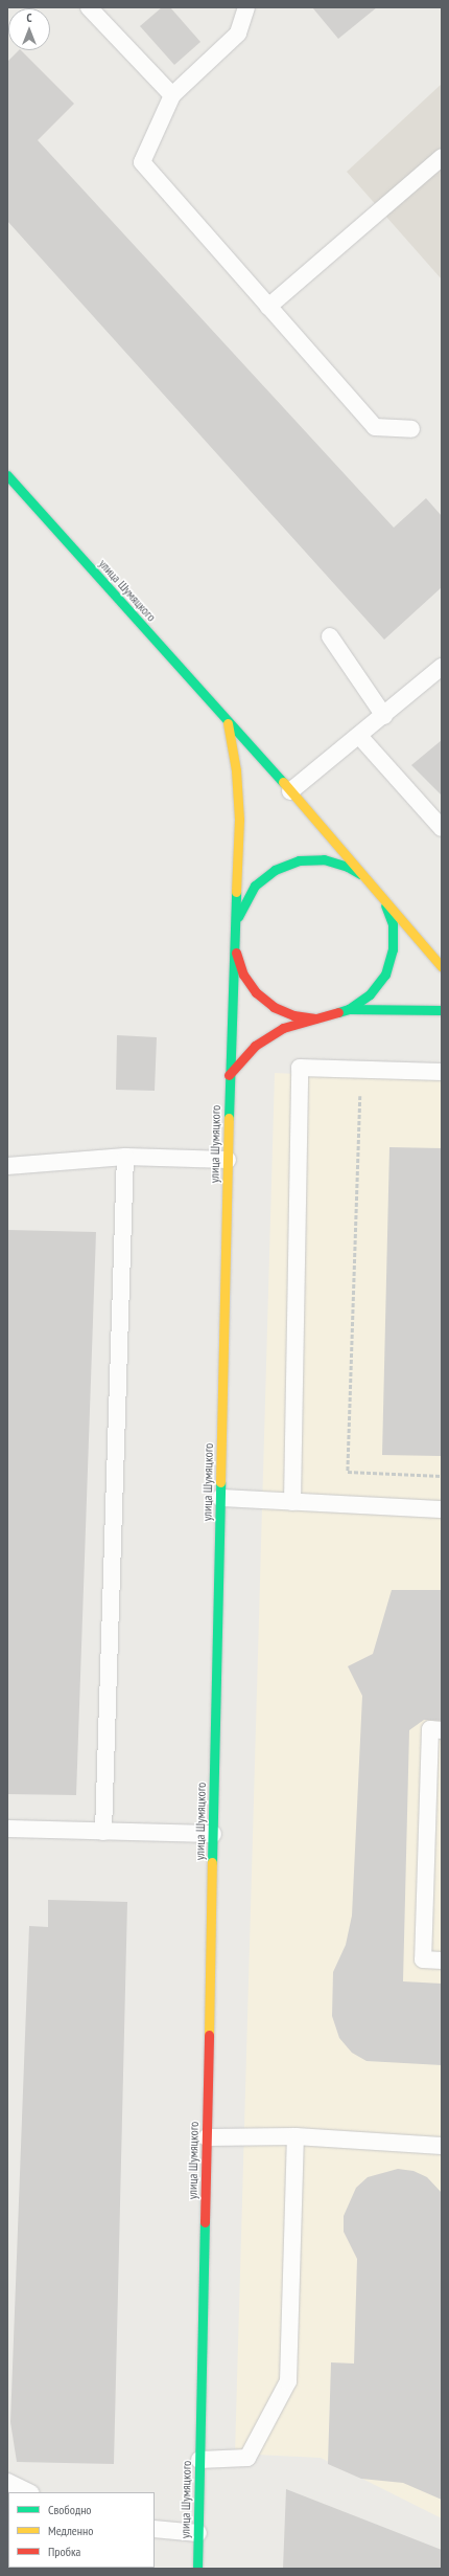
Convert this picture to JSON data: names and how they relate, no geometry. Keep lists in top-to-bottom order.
{
  "streets": {
    "street": ["улица Шумяцкого"]
  },
  "legend": ["Свободно", "Медленно", "Пробка"],
  "north": "top"
}
